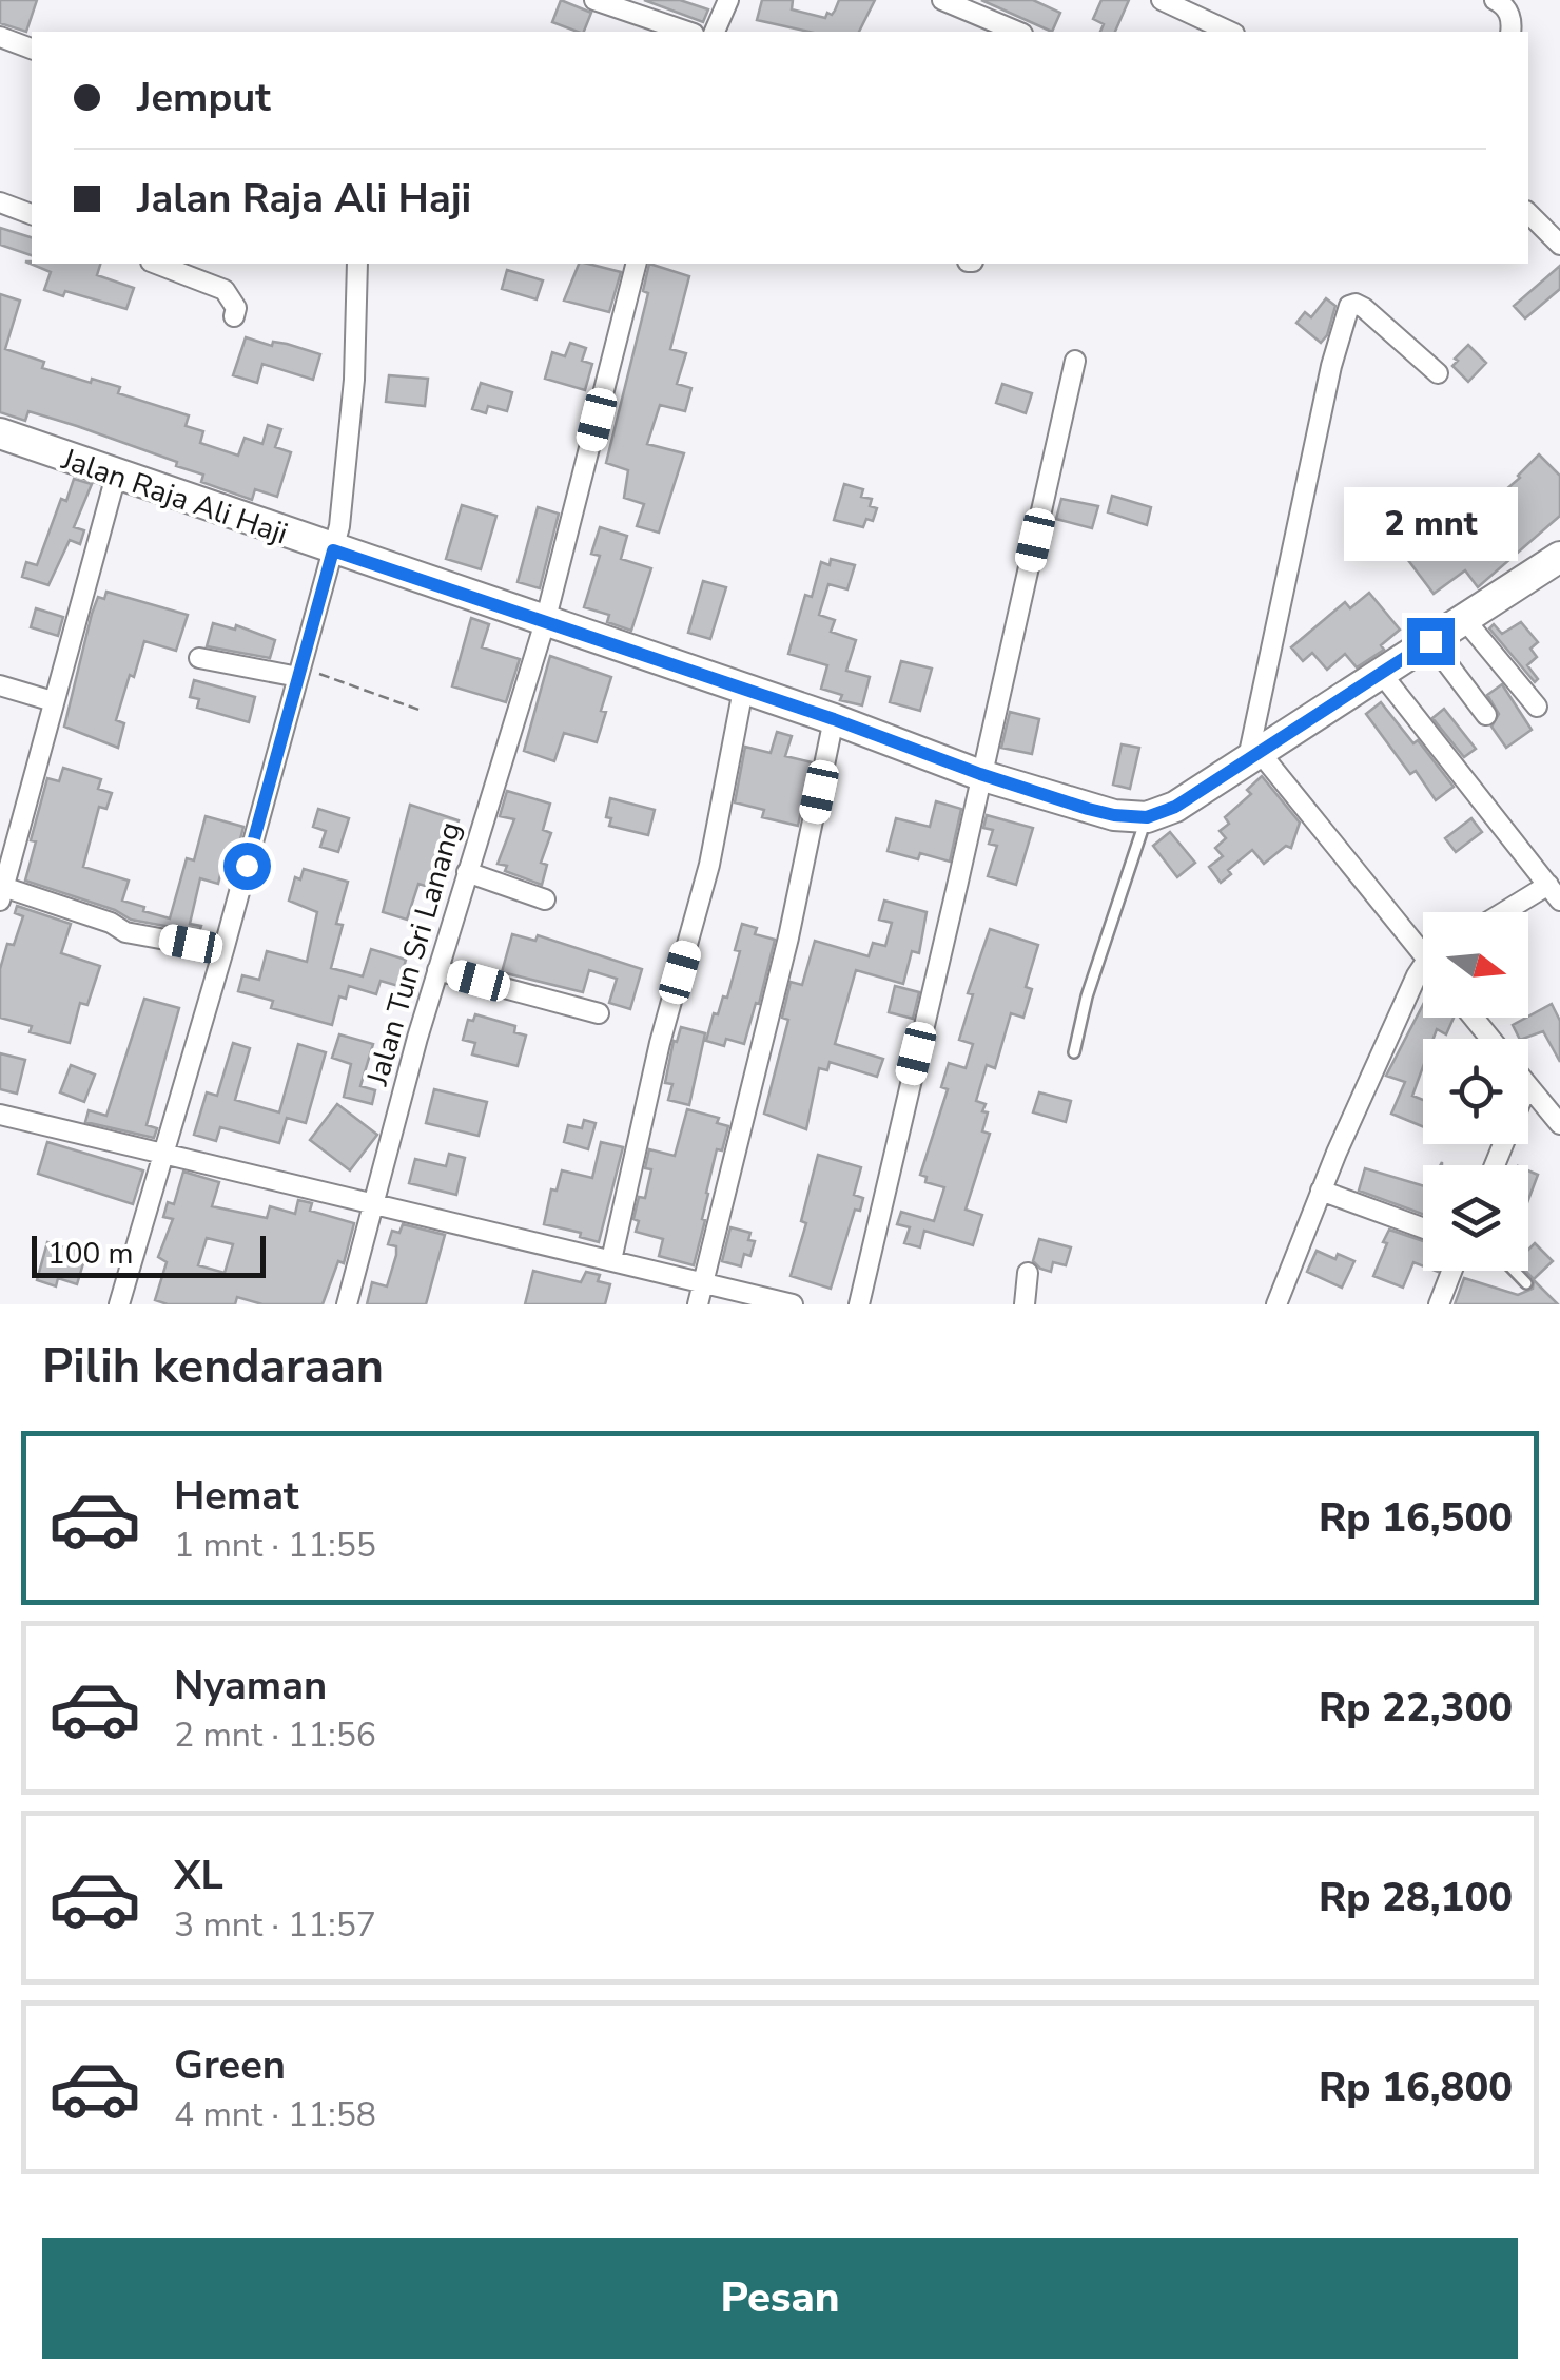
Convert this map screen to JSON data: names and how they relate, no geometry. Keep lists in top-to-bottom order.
{
  "streets": {
    "main road": ["Jalan Raja Ali Haji"],
    "street": ["Jalan Tun Sri Lanang"]
  },
  "crossings": [
    ["Jalan Raja Ali Haji", "Jalan Tun Sri Lanang"]
  ],
  "scale_bar": "100 m",
  "north": "right",
  "page": {
    "banner": ["Jemput", "Jalan Raja Ali Haji"],
    "bubble": "2 mnt",
    "scale": "100 m",
    "heading": "Pilih kendaraan",
    "list": [
      {
        "name": "Hemat",
        "note": "1 mnt · 11:55",
        "value": "Rp 16,500"
      },
      {
        "name": "Nyaman",
        "note": "2 mnt · 11:56",
        "value": "Rp 22,300"
      },
      {
        "name": "XL",
        "note": "3 mnt · 11:57",
        "value": "Rp 28,100"
      },
      {
        "name": "Green",
        "note": "4 mnt · 11:58",
        "value": "Rp 16,800"
      }
    ],
    "buttons": "Pesan"
  }
}
